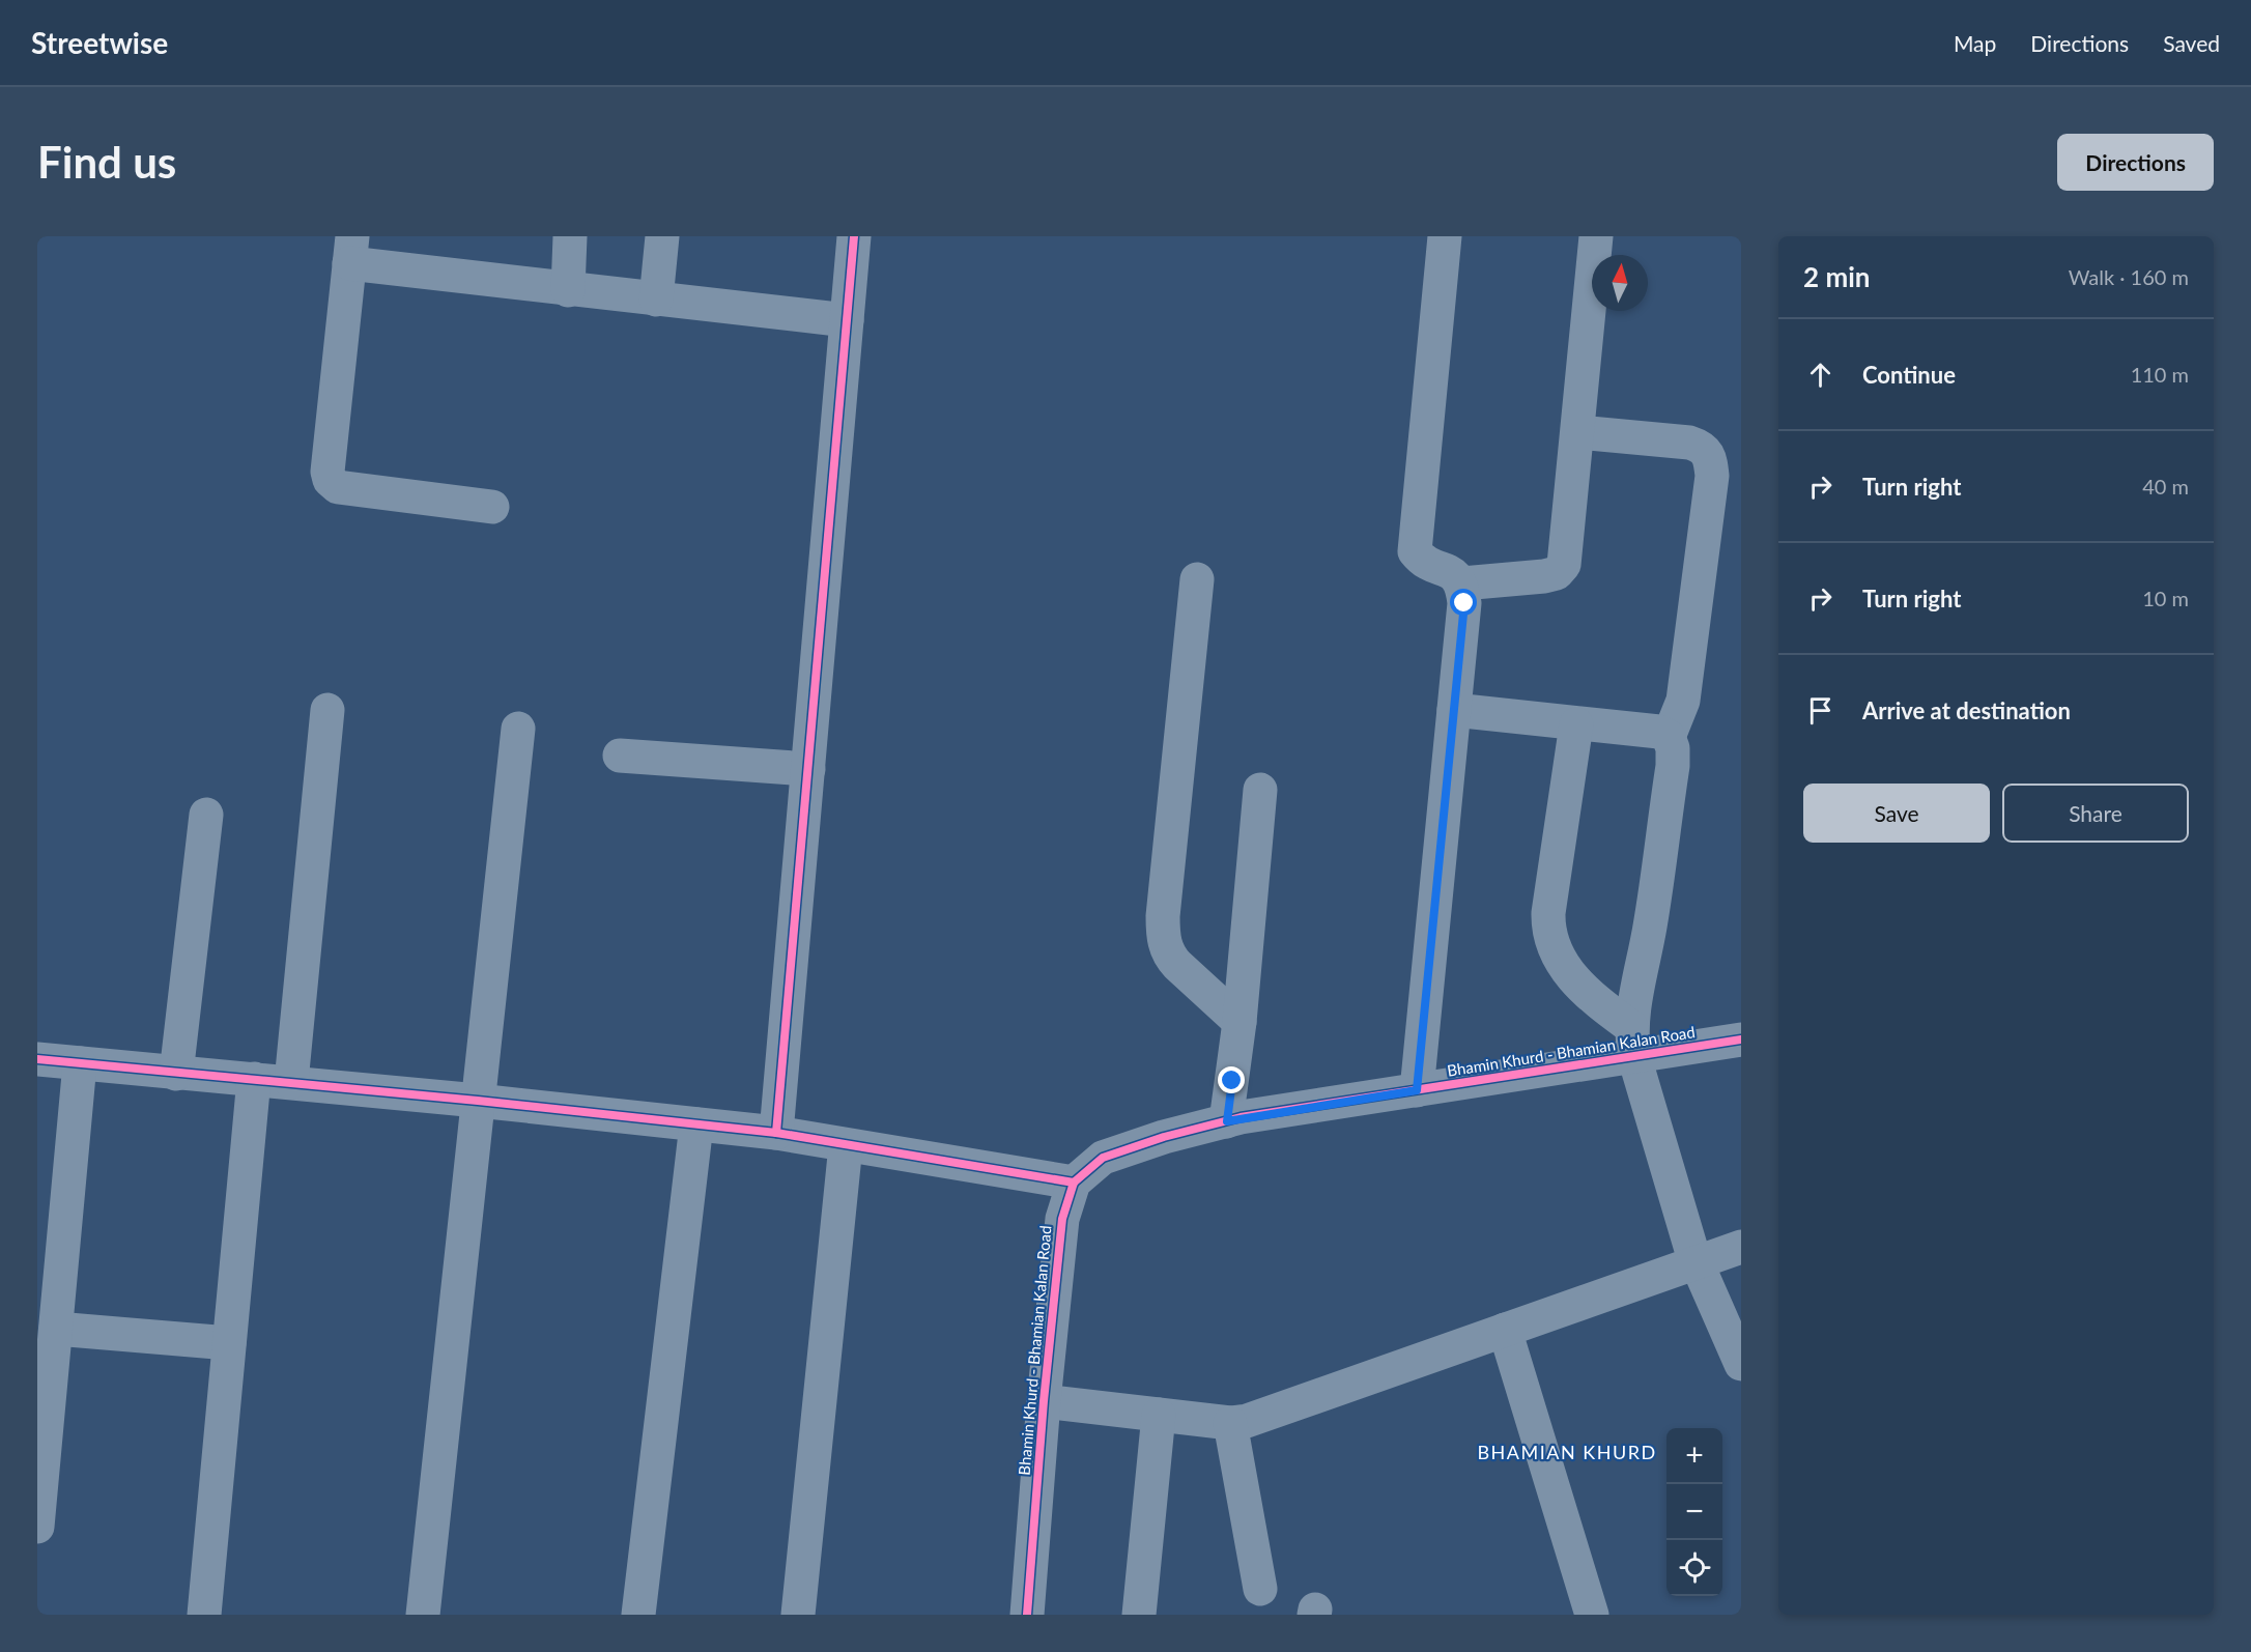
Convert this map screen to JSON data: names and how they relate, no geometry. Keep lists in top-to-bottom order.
{
  "streets": {
    "street": ["Bhamin Khurd - Bhamian Kalan Road"]
  },
  "districts": ["BHAMIAN KHURD"],
  "north": "top",
  "page": {
    "header": "Streetwise",
    "nav": ["Map", "Directions", "Saved"],
    "buttons": [
      "Directions",
      ["Save", "Share"]
    ],
    "title": "Find us",
    "heading": ["2 min", "Walk · 160 m"],
    "list": [
      ["Continue", "110 m"],
      ["Turn right", "40 m"],
      ["Turn right", "10 m"],
      "Arrive at destination"
    ],
    "map_buttons": ["+", "−"]
  }
}
